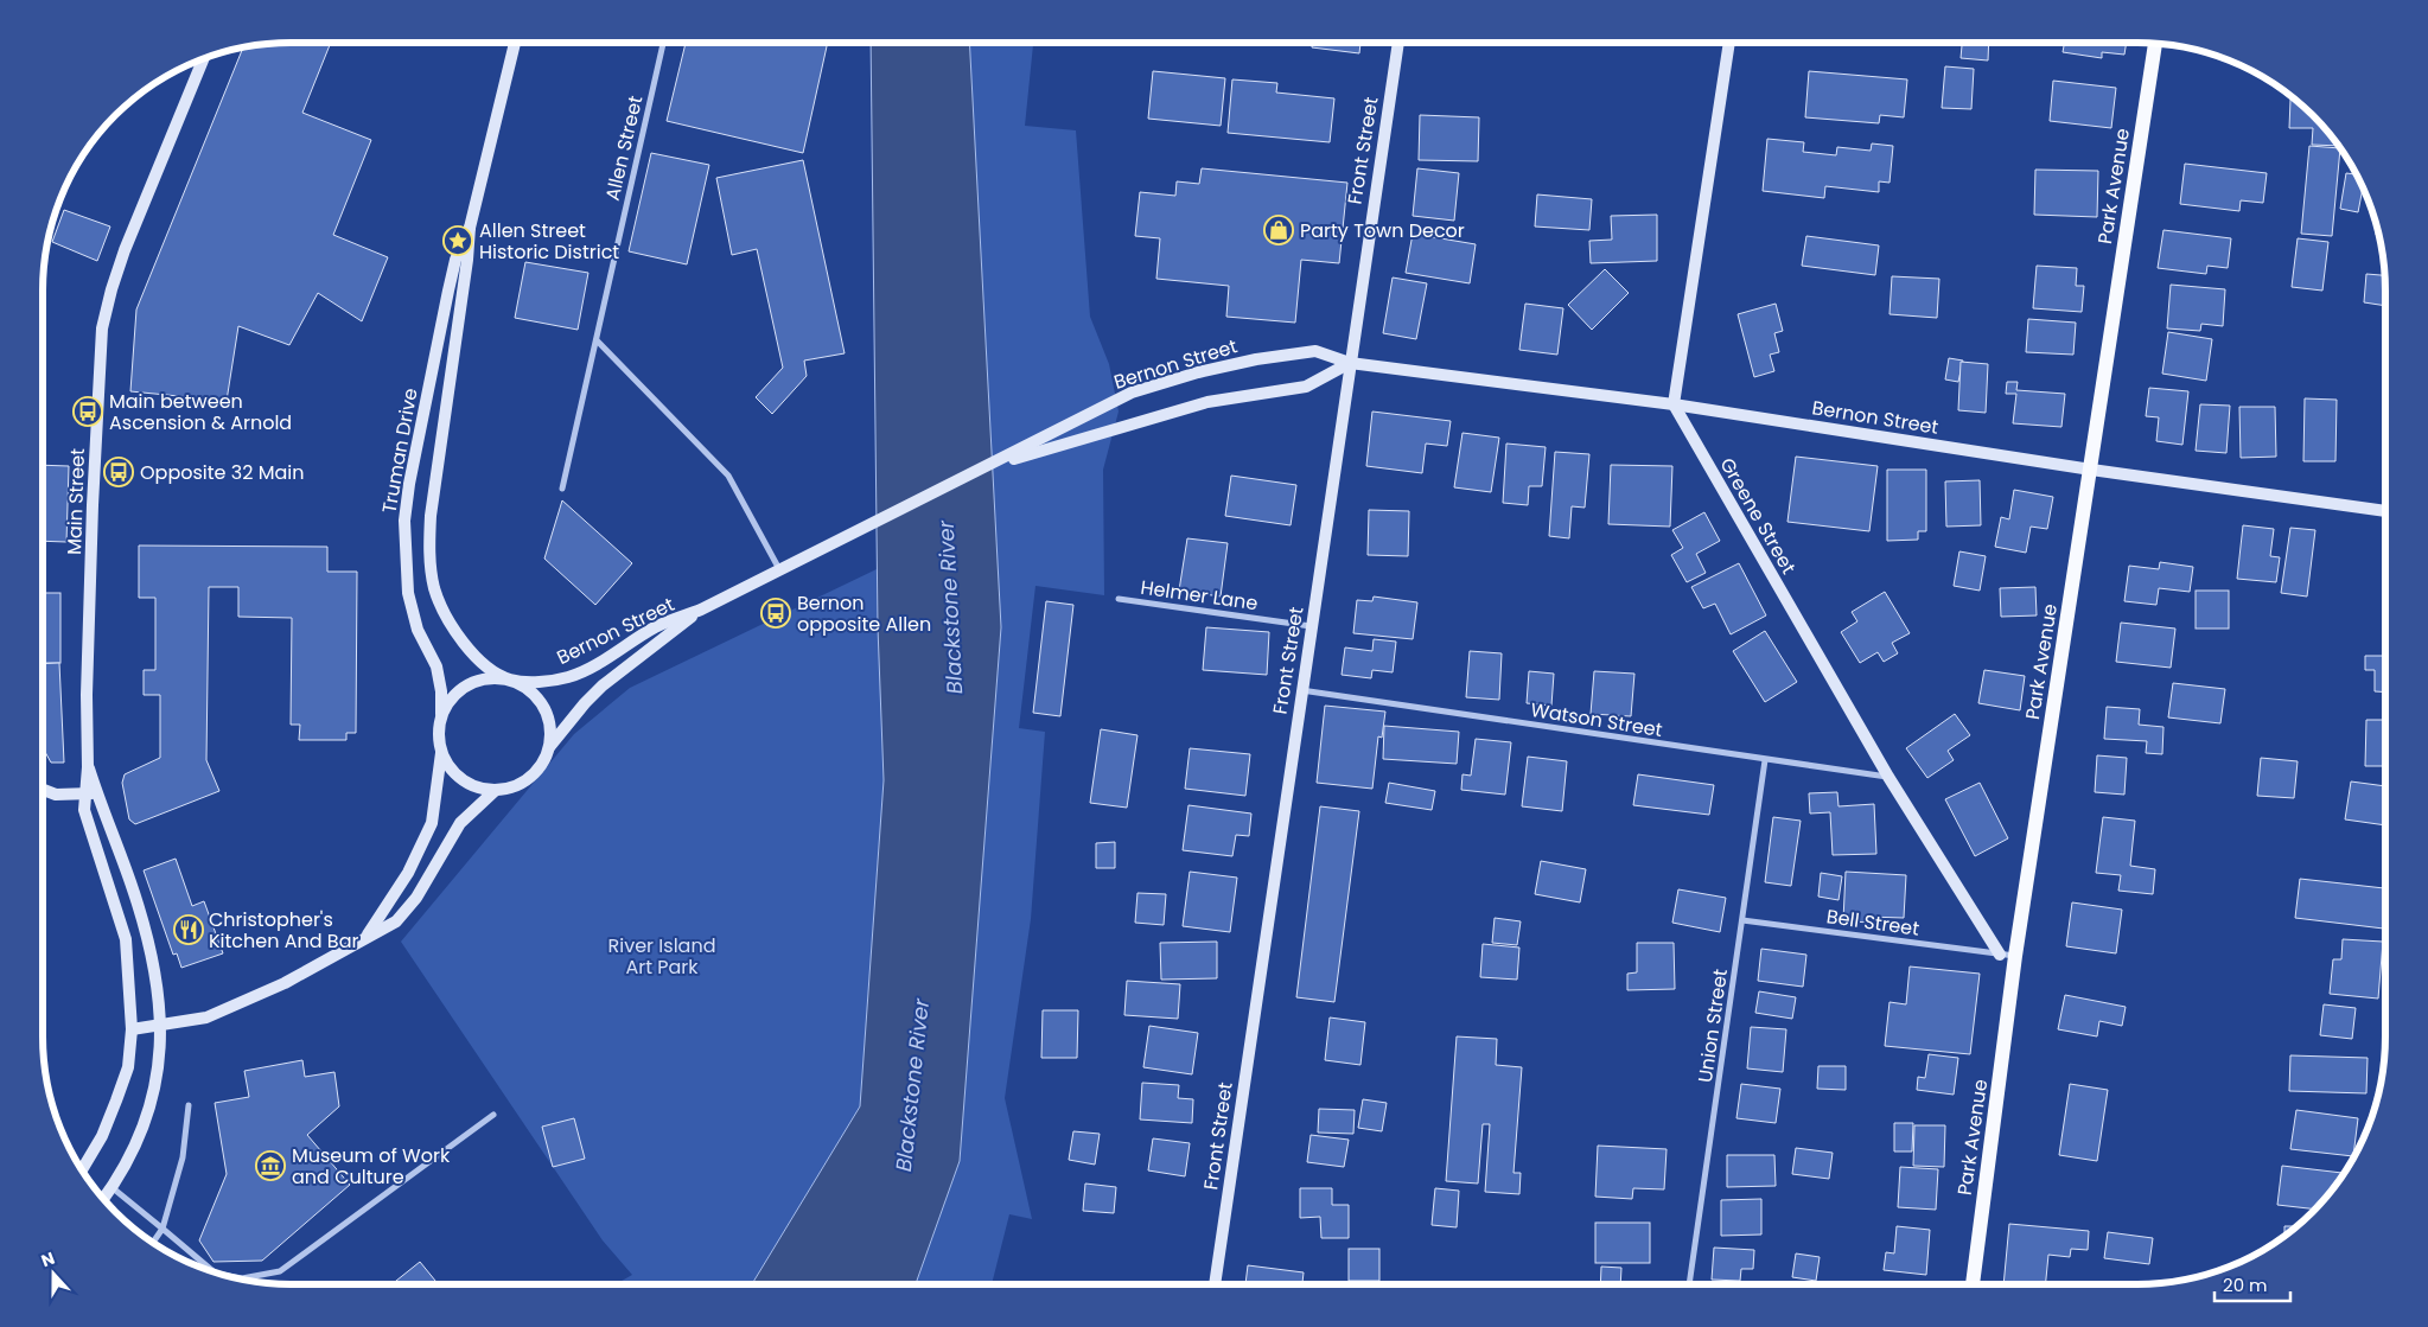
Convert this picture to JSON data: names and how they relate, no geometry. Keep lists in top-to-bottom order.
{
  "streets": {
    "main road": [
      "Front Street",
      "Park Avenue",
      "Bernon Street",
      "Truman Drive",
      "Main Street",
      "Greene Street"
    ],
    "street": [
      "Allen Street",
      "Helmer Lane",
      "Watson Street",
      "Bell Street",
      "Union Street"
    ]
  },
  "crossings": [
    ["Front Street", "Bernon Street"],
    ["Front Street", "Helmer Lane"],
    ["Front Street", "Watson Street"],
    ["Park Avenue", "Bernon Street"],
    ["Bernon Street", "Truman Drive"],
    ["Bernon Street", "Greene Street"],
    ["Greene Street", "Watson Street"],
    ["Greene Street", "Bell Street"],
    ["Watson Street", "Union Street"],
    ["Bell Street", "Union Street"]
  ],
  "water": ["Blackstone River"],
  "parks": ["River Island Art Park"],
  "places": {
    "shop": ["Party Town Decor"],
    "place": ["Allen Street Historic District"],
    "bus stop": ["Main between Ascension & Arnold", "Opposite 32 Main", "Bernon opposite Allen"],
    "restaurant": ["Christopher's Kitchen And Bar"],
    "museum": ["Museum of Work and Culture"]
  },
  "scale_bar": "20 m",
  "north": "top"
}
